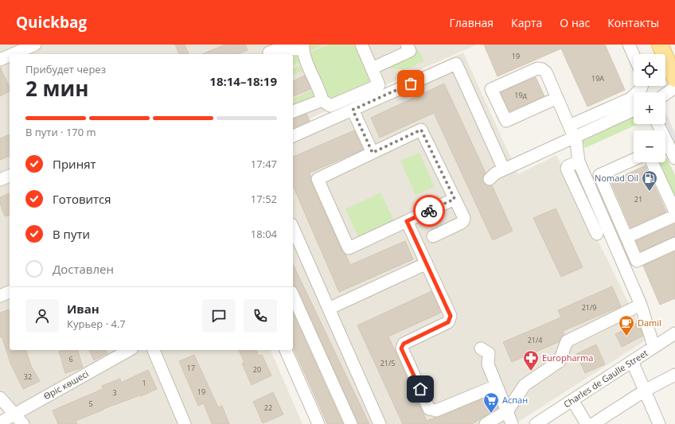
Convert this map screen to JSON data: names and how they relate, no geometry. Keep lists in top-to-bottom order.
{
  "streets": {
    "street": ["Charles de Gaulle Street", "Өріс көшесі"]
  },
  "places": {
    "fuel station": ["Nomad Oil"],
    "cafe": ["Damil"],
    "pharmacy": ["Europharma"],
    "supermarket": ["Аспан"]
  },
  "house_numbers": [
    "19",
    "19A",
    "19д",
    "21",
    "21/9",
    "21/4",
    "6",
    "21/5",
    "17",
    "20",
    "32",
    "1",
    "19",
    "3",
    "5",
    "22"
  ],
  "page": {
    "header": "Quickbag",
    "nav": [
      "Главная",
      "Карта",
      "О нас",
      "Контакты"
    ],
    "map_buttons": ["+", "−"],
    "heading": ["2 мин", "Прибудет через", "18:14–18:19"],
    "panel": ["Иван", "Курьер · 4.7"],
    "bar": "В пути · 170 m",
    "list": [
      ["Принят", "17:47"],
      ["Готовится", "17:52"],
      ["В пути", "18:04"],
      "Доставлен"
    ]
  }
}
